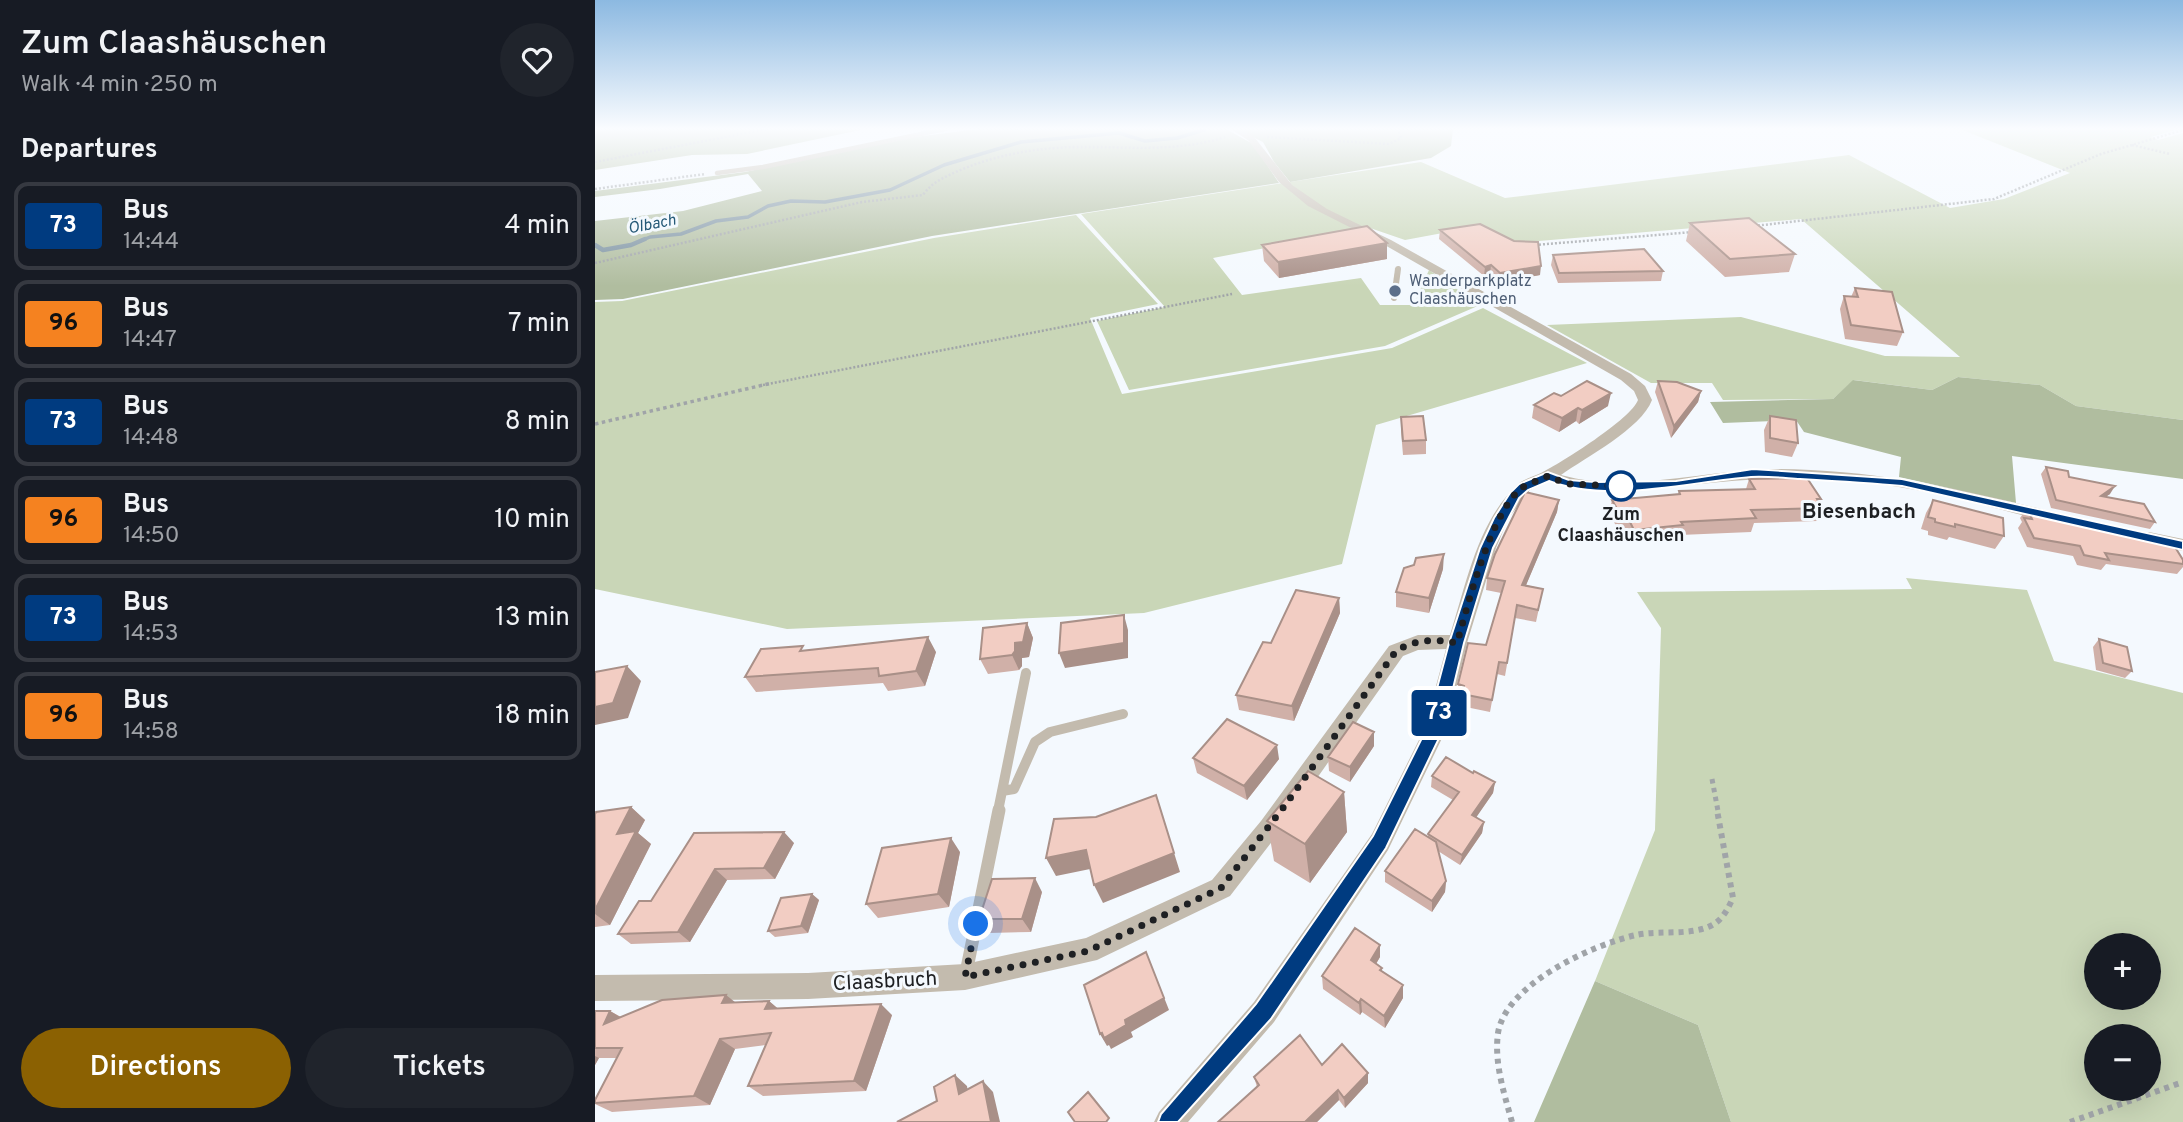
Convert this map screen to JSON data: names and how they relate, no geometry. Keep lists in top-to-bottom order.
{
  "streets": {
    "street": ["Claasbruch"]
  },
  "districts": ["Biesenbach"],
  "water": ["Ölbach"],
  "places": ["Wanderparkplatz Claashäuschen", "Zum Claashäuschen"],
  "lines": ["bus line 73"],
  "page": {
    "heading": [
      ["Zum Claashäuschen", "Walk · 4 min · 250 m"],
      "Departures"
    ],
    "on_map": "73",
    "list": [
      {
        "mark": "73",
        "name": "Bus",
        "note": "14:44",
        "value": "4 min"
      },
      {
        "mark": "96",
        "name": "Bus",
        "note": "14:47",
        "value": "7 min"
      },
      {
        "mark": "73",
        "name": "Bus",
        "note": "14:48",
        "value": "8 min"
      },
      {
        "mark": "96",
        "name": "Bus",
        "note": "14:50",
        "value": "10 min"
      },
      {
        "mark": "73",
        "name": "Bus",
        "note": "14:53",
        "value": "13 min"
      },
      {
        "mark": "96",
        "name": "Bus",
        "note": "14:58",
        "value": "18 min"
      }
    ],
    "map_buttons": ["+", "−"],
    "buttons": ["Directions", "Tickets"]
  }
}
